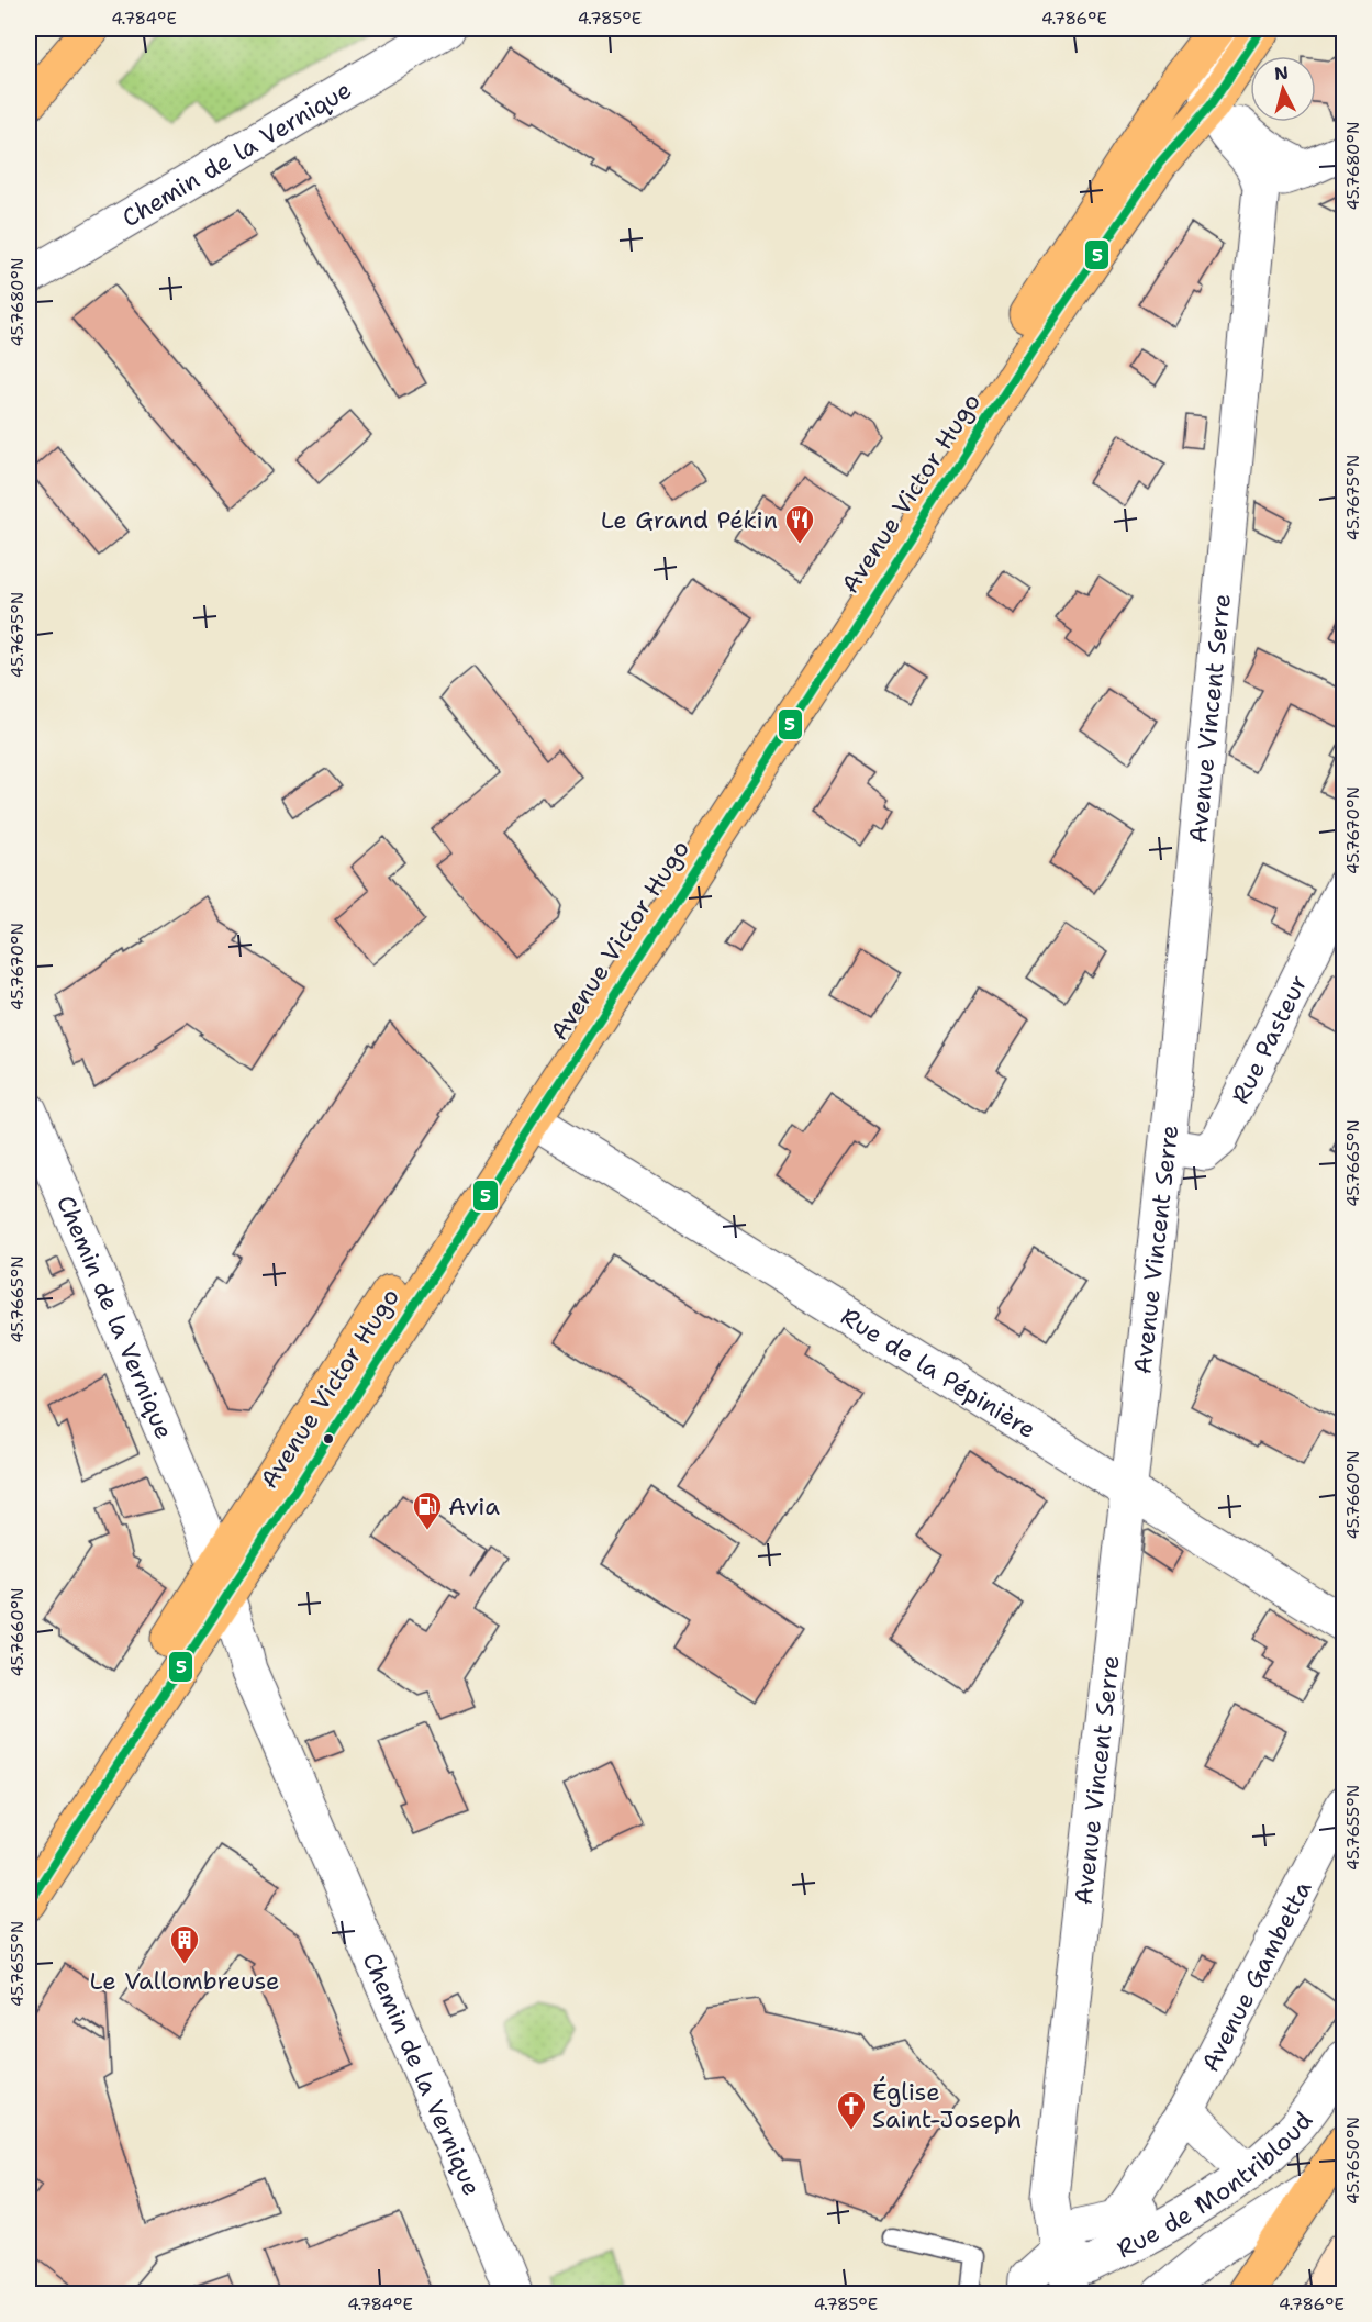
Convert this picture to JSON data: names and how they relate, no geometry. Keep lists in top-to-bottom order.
{
  "streets": {
    "main road": ["Avenue Victor Hugo"],
    "street": [
      "Chemin de la Vernique",
      "Avenue Vincent Serre",
      "Rue Pasteur",
      "Rue de la Pépinière",
      "Avenue Gambetta",
      "Rue de Montribloud"
    ]
  },
  "crossings": [
    ["Chemin de la Vernique", "Avenue Victor Hugo"],
    ["Avenue Victor Hugo", "Rue de la Pépinière"],
    ["Avenue Vincent Serre", "Rue Pasteur"],
    ["Avenue Vincent Serre", "Rue de la Pépinière"],
    ["Avenue Vincent Serre", "Rue de Montribloud"]
  ],
  "places": {
    "restaurant": ["Le Grand Pékin"],
    "fuel station": ["Avia"],
    "building": ["Le Vallombreuse"],
    "church": ["Église Saint-Joseph"]
  },
  "lines": ["transit line 5"],
  "north": "top",
  "coordinates": [
    "4.784°E",
    "4.785°E",
    "4.786°E",
    "45.7680°N",
    "45.7675°N",
    "45.7670°N",
    "45.7665°N",
    "45.7660°N",
    "45.7655°N",
    "45.7650°N"
  ]
}
